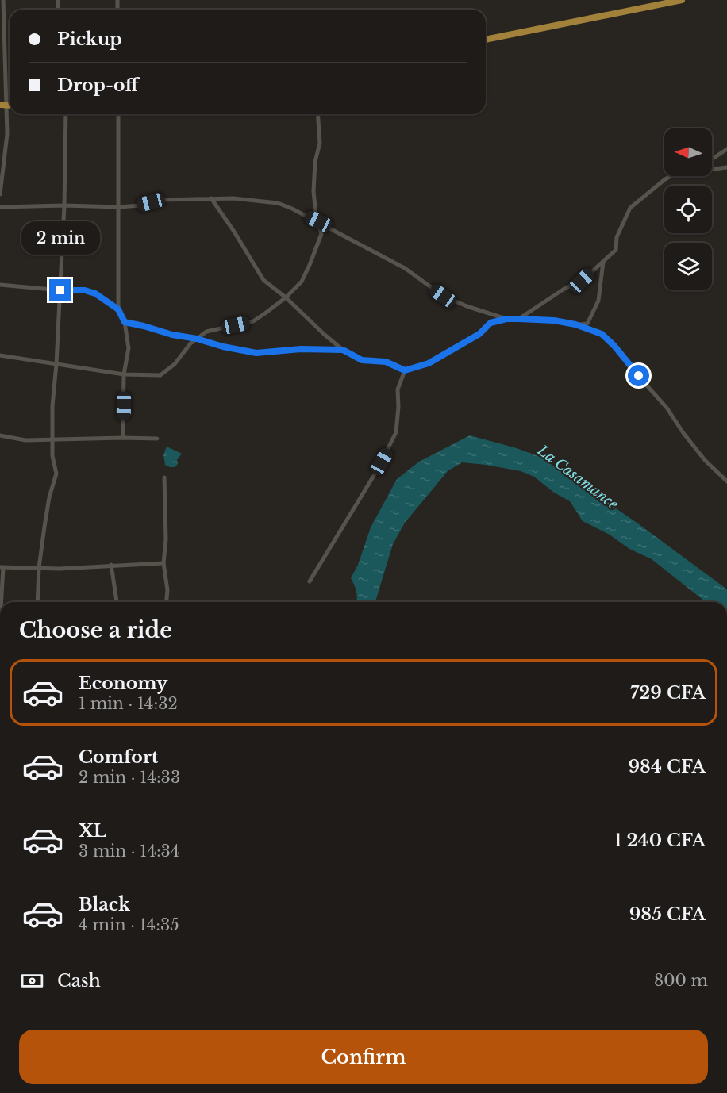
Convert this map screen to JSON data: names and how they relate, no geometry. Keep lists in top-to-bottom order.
{
  "water": ["La Casamance"],
  "north": "left",
  "page": {
    "banner": ["Pickup", "Drop-off"],
    "bubble": "2 min",
    "heading": "Choose a ride",
    "list": [
      {
        "name": "Economy",
        "note": "1 min · 14:32",
        "value": "729 CFA"
      },
      {
        "name": "Comfort",
        "note": "2 min · 14:33",
        "value": "984 CFA"
      },
      {
        "name": "XL",
        "note": "3 min · 14:34",
        "value": "1 240 CFA"
      },
      {
        "name": "Black",
        "note": "4 min · 14:35",
        "value": "985 CFA"
      }
    ],
    "pay": ["Cash", "800 m"],
    "buttons": "Confirm"
  }
}
